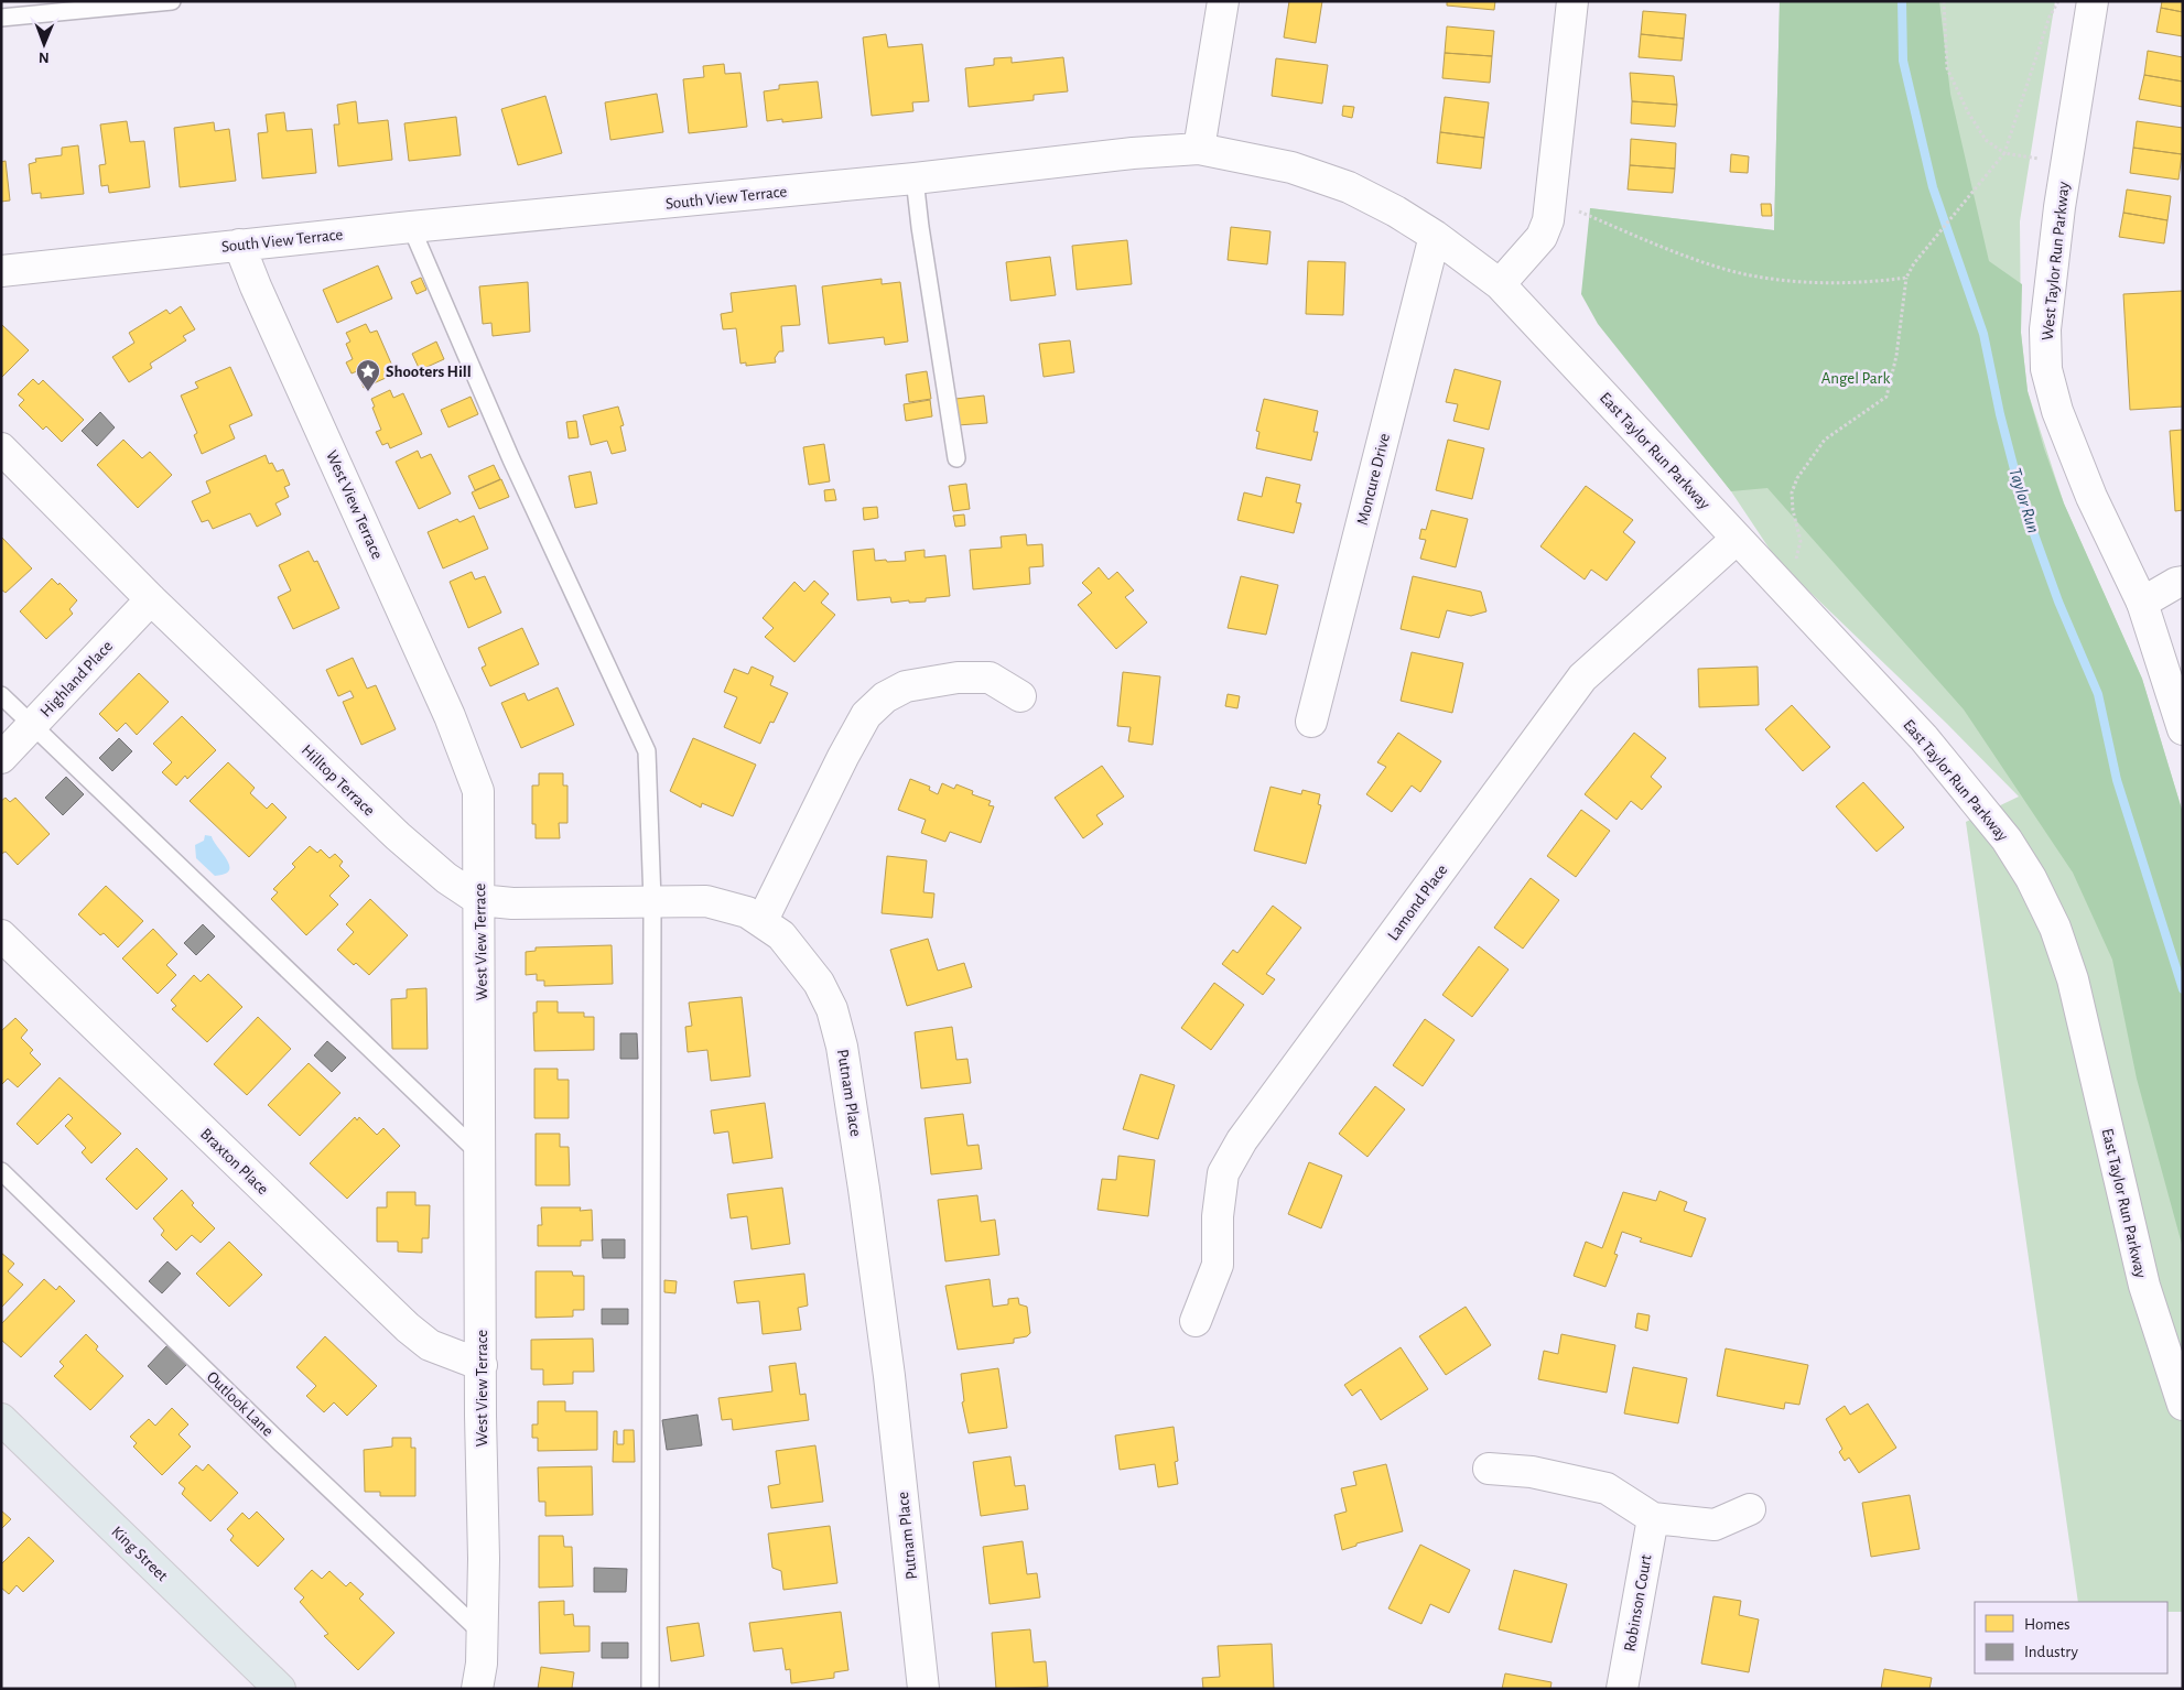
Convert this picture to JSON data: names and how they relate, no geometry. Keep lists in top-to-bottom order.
{
  "streets": {
    "main road": ["King Street"],
    "street": [
      "South View Terrace",
      "West Taylor Run Parkway",
      "East Taylor Run Parkway",
      "Moncure Drive",
      "West View Terrace",
      "Highland Place",
      "Hilltop Terrace",
      "Lamond Place",
      "Putnam Place",
      "Braxton Place",
      "Robinson Court"
    ],
    "lane": ["Outlook Lane"]
  },
  "crossings": [
    ["South View Terrace", "East Taylor Run Parkway"],
    ["South View Terrace", "Moncure Drive"],
    ["South View Terrace", "West View Terrace"],
    ["East Taylor Run Parkway", "Moncure Drive"],
    ["East Taylor Run Parkway", "Lamond Place"],
    ["West View Terrace", "Hilltop Terrace"],
    ["West View Terrace", "Braxton Place"],
    ["West View Terrace", "Outlook Lane"],
    ["Highland Place", "Hilltop Terrace"],
    ["Hilltop Terrace", "Putnam Place"]
  ],
  "water": ["Taylor Run"],
  "parks": ["Angel Park"],
  "places": {
    "place": ["Shooters Hill"]
  },
  "legend": ["Homes", "Industry"],
  "north": "bottom"
}
